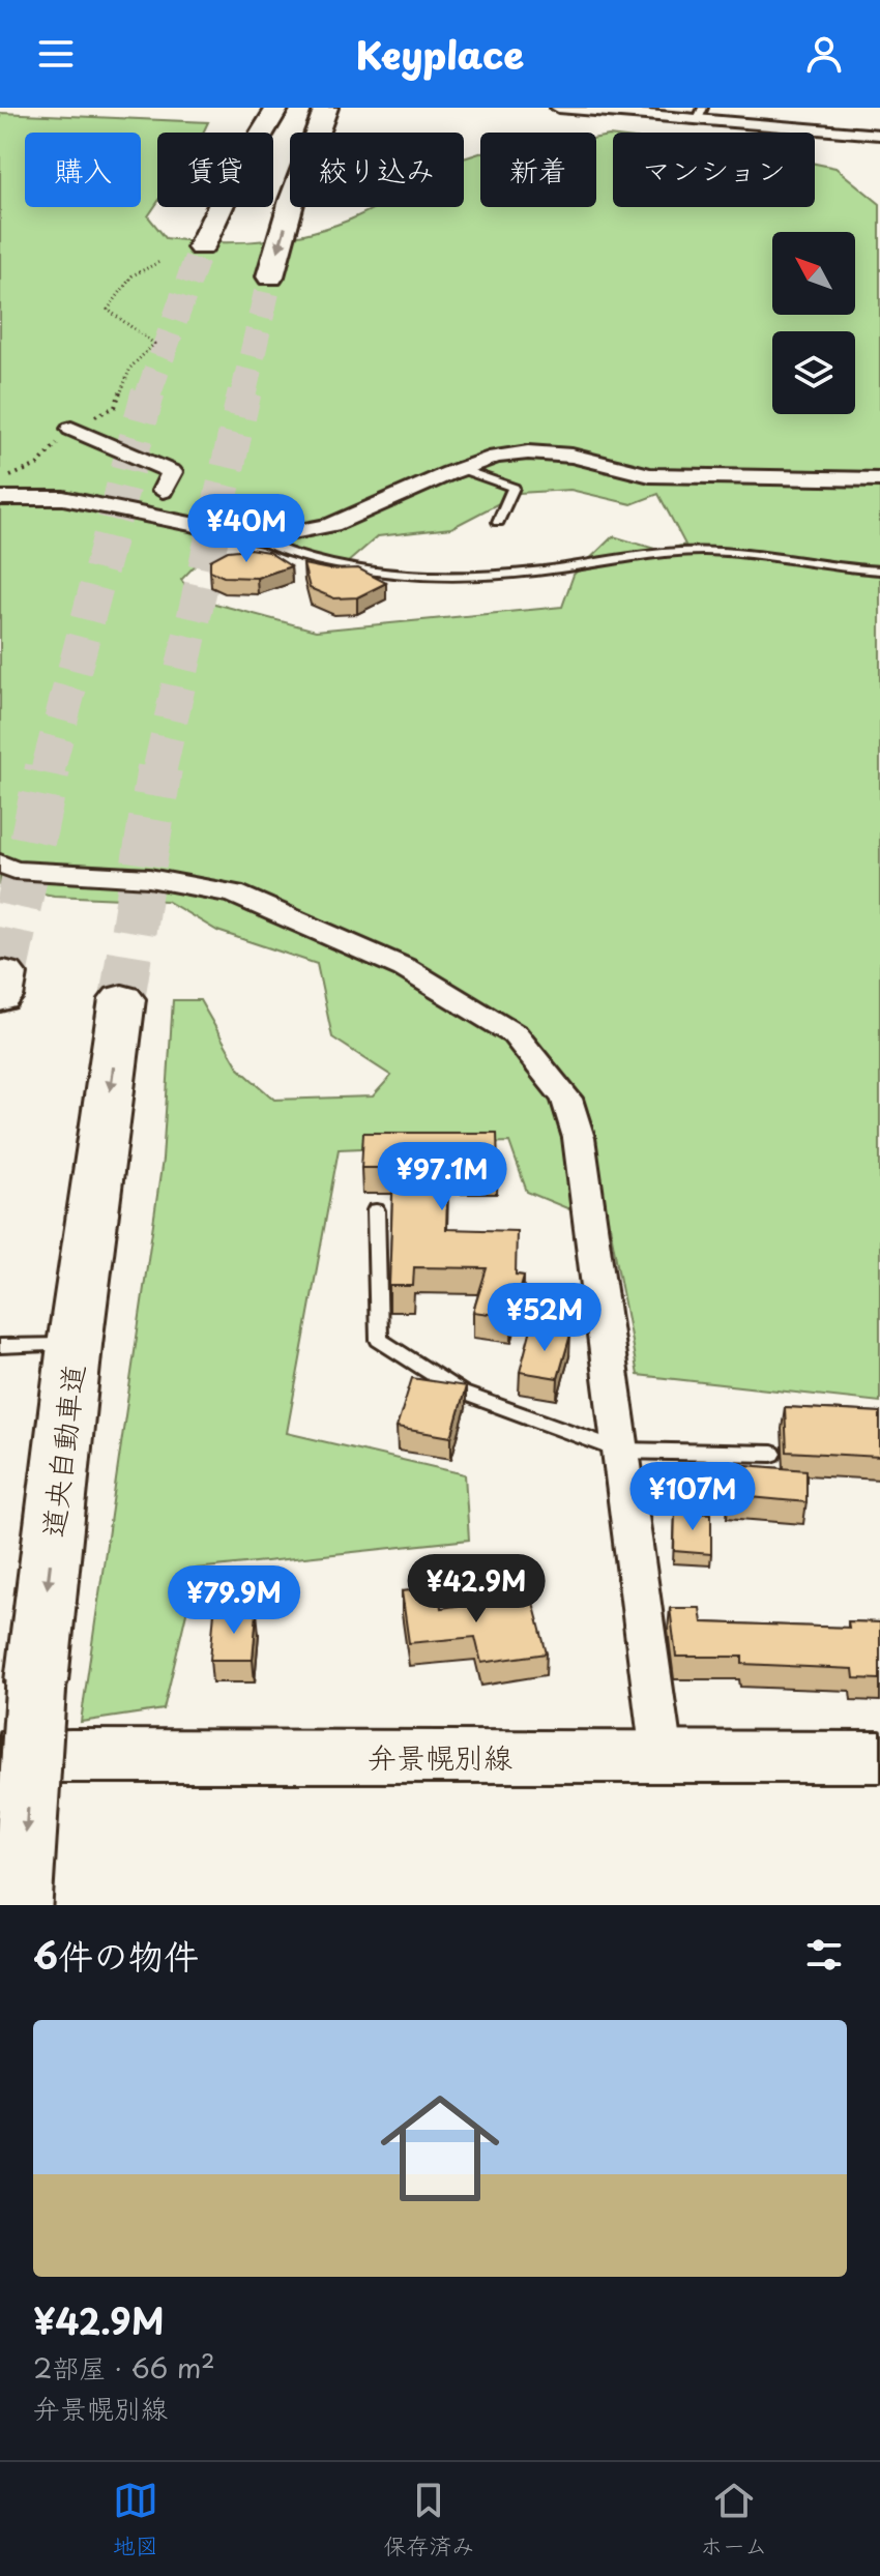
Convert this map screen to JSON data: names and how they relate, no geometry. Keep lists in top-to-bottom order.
{
  "streets": {
    "highway": ["道央自動車道"],
    "main road": ["弁景幌別線"]
  },
  "one_way": ["道央自動車道"],
  "north": "top left",
  "page": {
    "header": "Keyplace",
    "chip": [
      "購入",
      "賃貸",
      "絞り込み",
      "新着",
      "マンション"
    ],
    "price": [
      "¥40M",
      "¥97.1M",
      "¥52M",
      "¥107M",
      "¥42.9M",
      "¥79.9M"
    ],
    "heading": "6件の物件",
    "list": [
      {
        "name": "¥42.9M",
        "note": "2部屋 · 66 m² · 弁景幌別線"
      }
    ],
    "tabs": ["地図", "保存済み", "ホーム"]
  }
}
